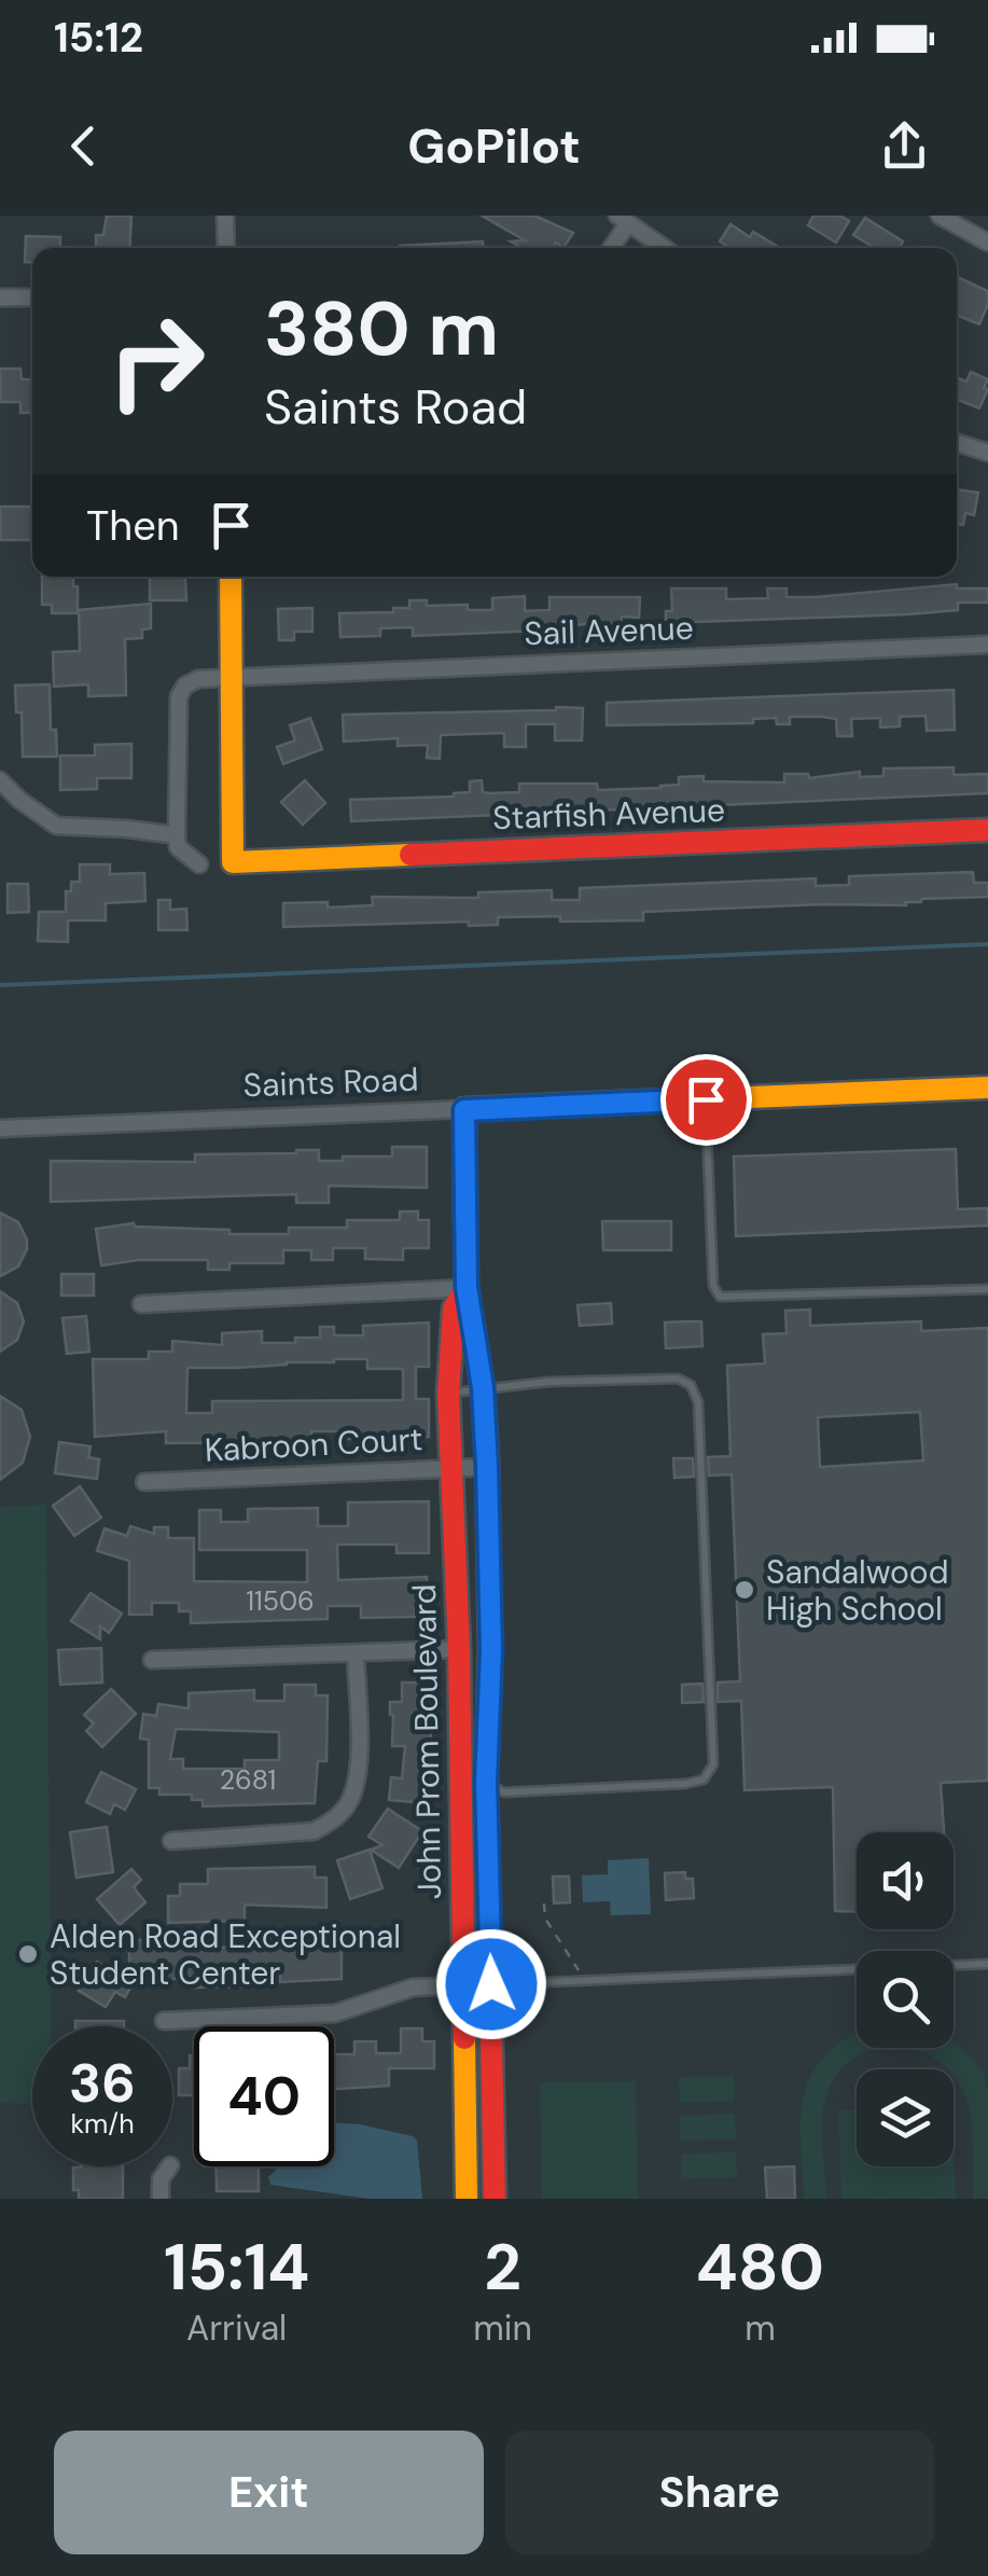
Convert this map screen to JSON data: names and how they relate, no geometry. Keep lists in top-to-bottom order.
{
  "streets": {
    "street": [
      "Sail Avenue",
      "Starfish Avenue",
      "Saints Road",
      "Kabroon Court",
      "John Prom Boulevard"
    ]
  },
  "crossings": [
    ["Sail Avenue", "Starfish Avenue"],
    ["Saints Road", "John Prom Boulevard"],
    ["Kabroon Court", "John Prom Boulevard"]
  ],
  "places": ["Sandalwood High School", "Alden Road Exceptional Student Center"],
  "house_numbers": ["11506", "2681"],
  "page": {
    "status": "15:12",
    "header": "GoPilot",
    "turn": ["380 m", "Saints Road"],
    "then": "Then",
    "speed": "36 km/h",
    "limit": "40",
    "eta": [
      "15:14",
      "Arrival",
      "2",
      "min",
      "480",
      "m"
    ],
    "buttons": ["Exit", "Share"]
  }
}
